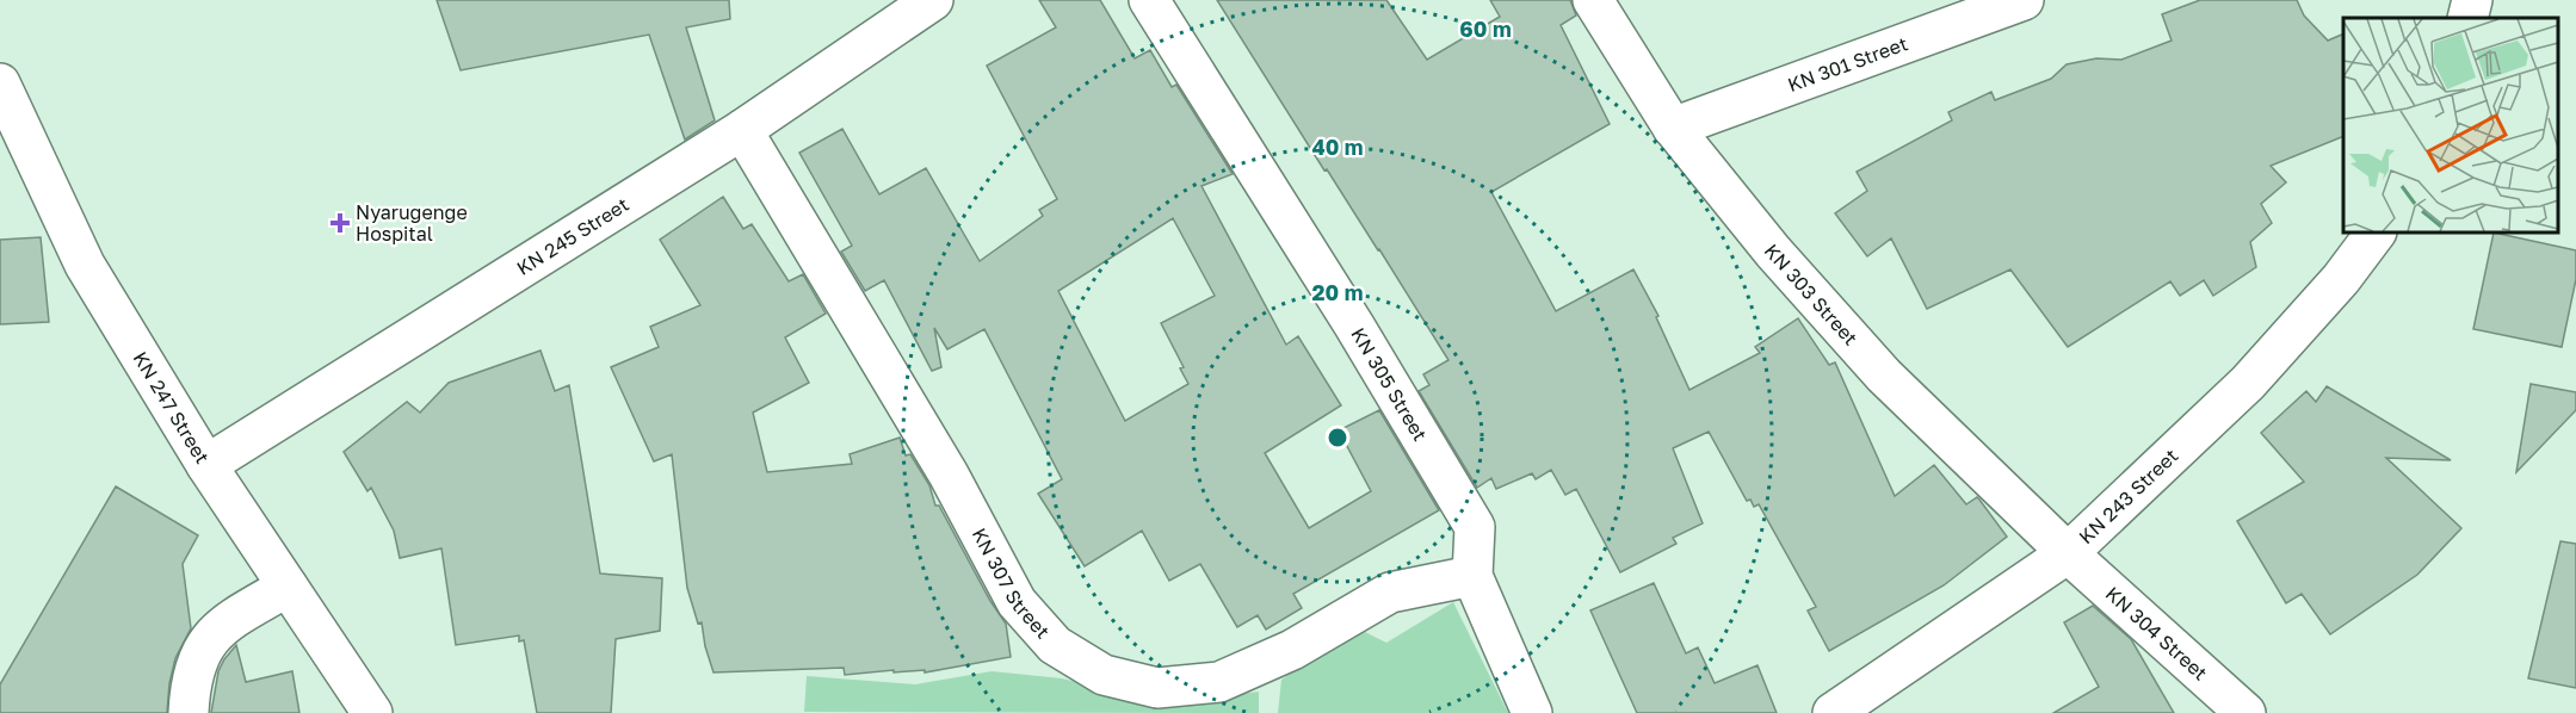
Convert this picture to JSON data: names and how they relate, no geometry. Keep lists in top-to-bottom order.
{
  "streets": {
    "street": [
      "KN 301 Street",
      "KN 245 Street",
      "KN 303 Street",
      "KN 305 Street",
      "KN 247 Street",
      "KN 243 Street",
      "KN 307 Street",
      "KN 304 Street"
    ]
  },
  "crossings": [
    ["KN 301 Street", "KN 303 Street"],
    ["KN 245 Street", "KN 247 Street"],
    ["KN 245 Street", "KN 307 Street"],
    ["KN 303 Street", "KN 243 Street"],
    ["KN 303 Street", "KN 304 Street"],
    ["KN 305 Street", "KN 307 Street"],
    ["KN 243 Street", "KN 304 Street"]
  ],
  "places": {
    "health": ["Nyarugenge Hospital"]
  },
  "rings": ["60 m", "40 m", "20 m"]
}
